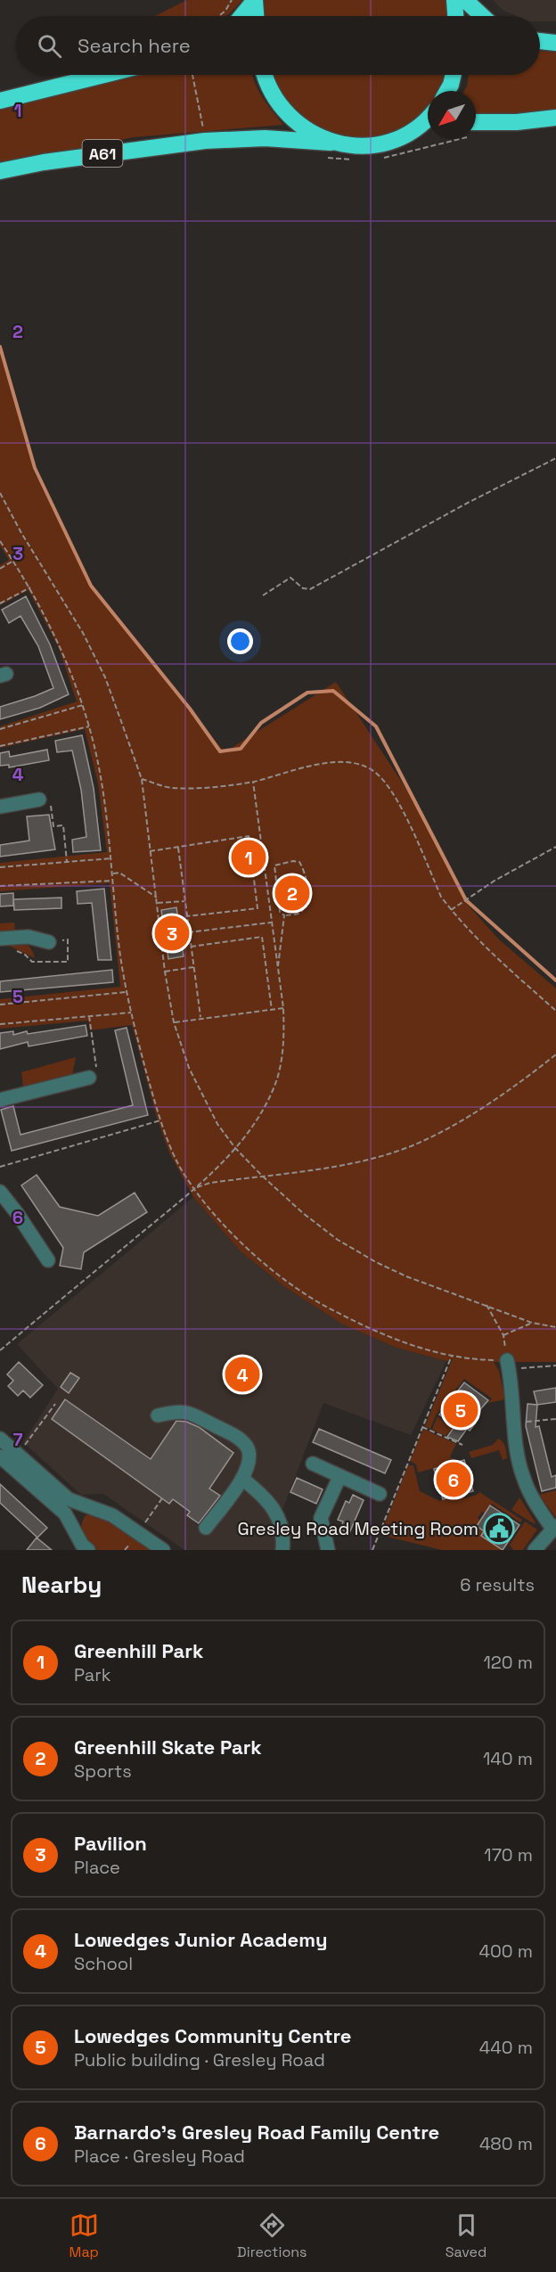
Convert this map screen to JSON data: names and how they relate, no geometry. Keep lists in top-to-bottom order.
{
  "streets": {
    "highway": ["A61"]
  },
  "places": {
    "public building": ["Gresley Road Meeting Room"]
  },
  "north": "bottom left",
  "page": {
    "search": "Search here",
    "pins": [
      "1",
      "2",
      "3",
      "4",
      "5",
      "6"
    ],
    "heading": ["Nearby", "6 results"],
    "list": [
      {
        "mark": "1",
        "name": "Greenhill Park",
        "note": "Park",
        "value": "120 m"
      },
      {
        "mark": "2",
        "name": "Greenhill Skate Park",
        "note": "Sports",
        "value": "140 m"
      },
      {
        "mark": "3",
        "name": "Pavilion",
        "note": "Place",
        "value": "170 m"
      },
      {
        "mark": "4",
        "name": "Lowedges Junior Academy",
        "note": "School",
        "value": "400 m"
      },
      {
        "mark": "5",
        "name": "Lowedges Community Centre",
        "note": "Public building · Gresley Road",
        "value": "440 m"
      },
      {
        "mark": "6",
        "name": "Barnardo's Gresley Road Family Centre",
        "note": "Place · Gresley Road",
        "value": "480 m"
      }
    ],
    "nav": ["Map", "Directions", "Saved"]
  },
  "grid": {
    "rows": [
      "1",
      "2",
      "3",
      "4",
      "5",
      "6",
      "7"
    ]
  }
}
